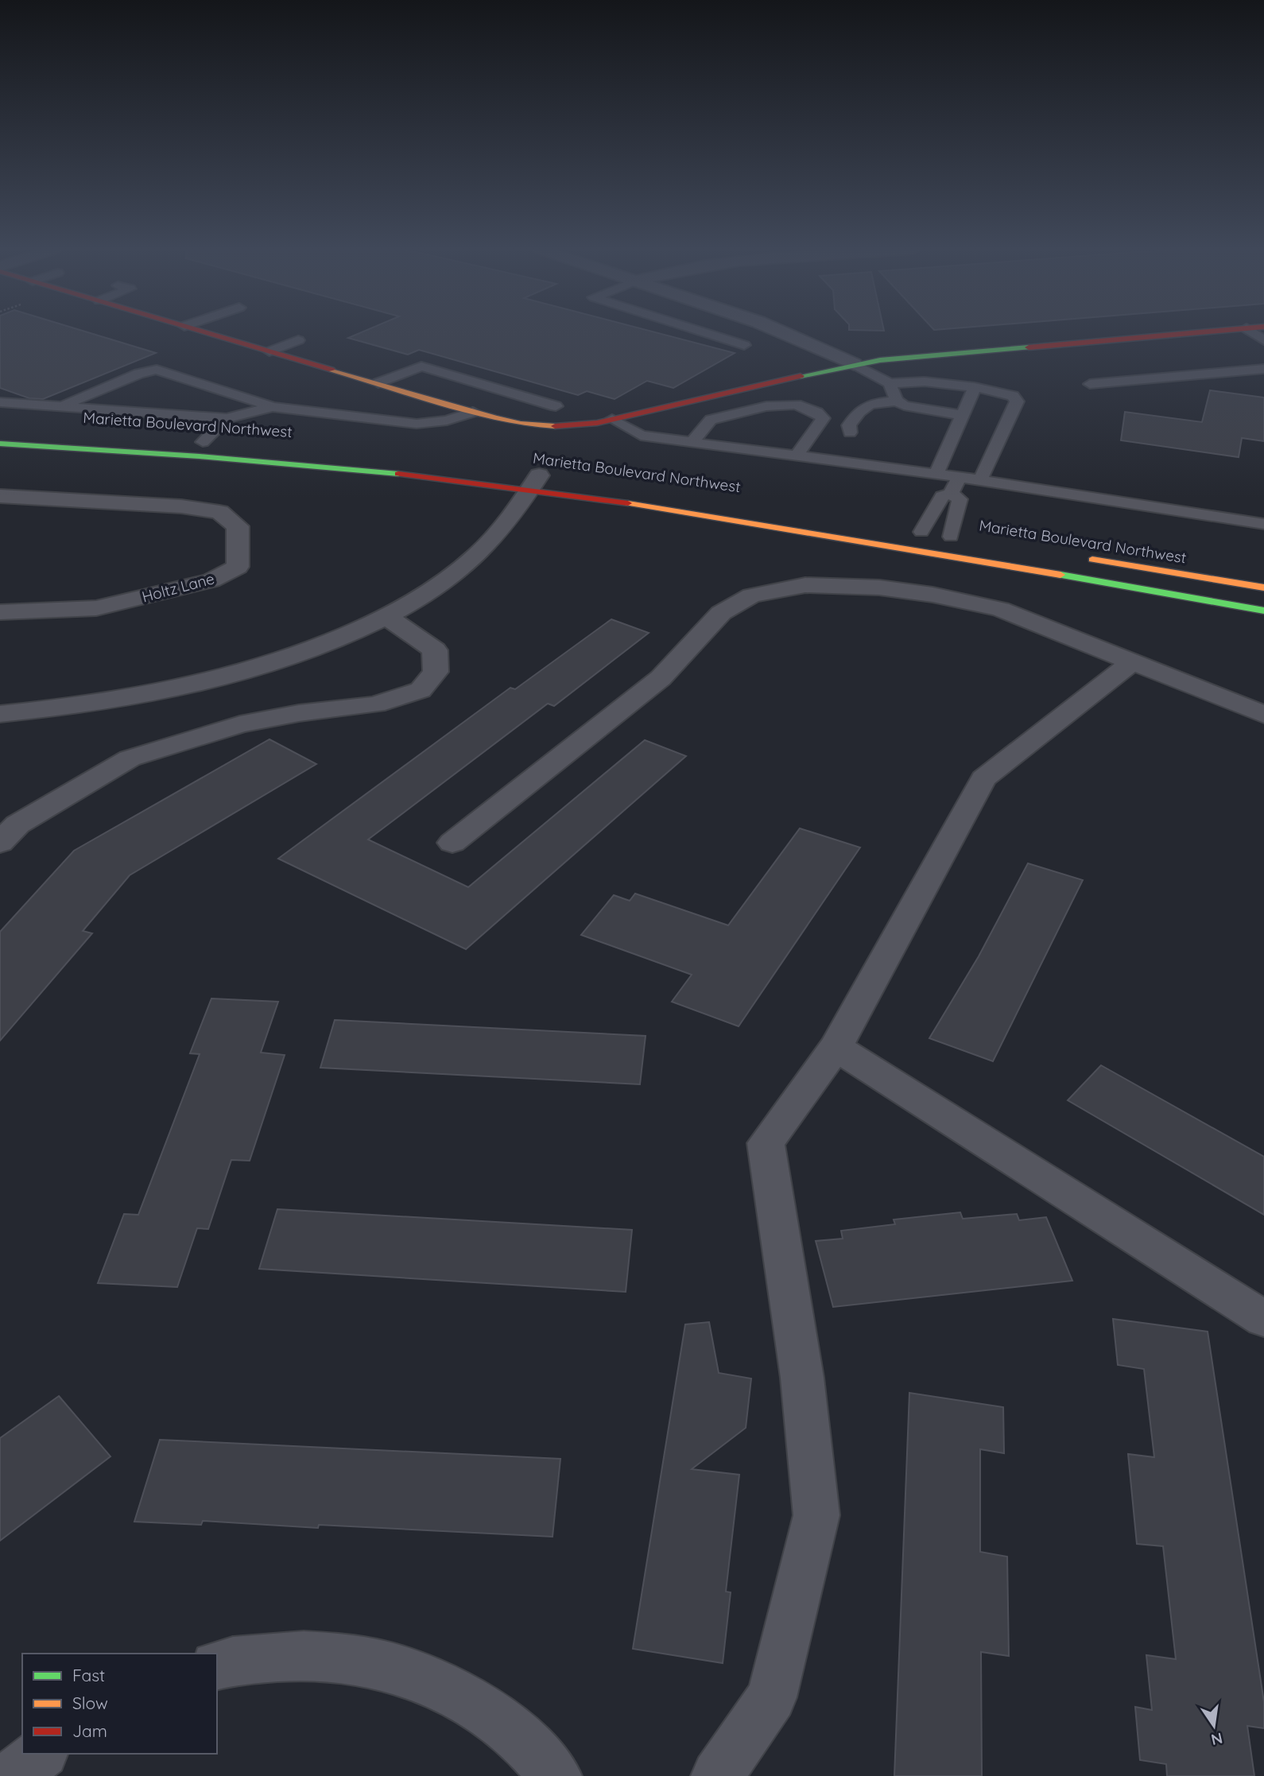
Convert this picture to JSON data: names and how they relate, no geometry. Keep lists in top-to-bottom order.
{
  "streets": {
    "street": ["Marietta Boulevard Northwest", "Holtz Lane"]
  },
  "legend": ["Fast", "Slow", "Jam"],
  "north": "bottom"
}
